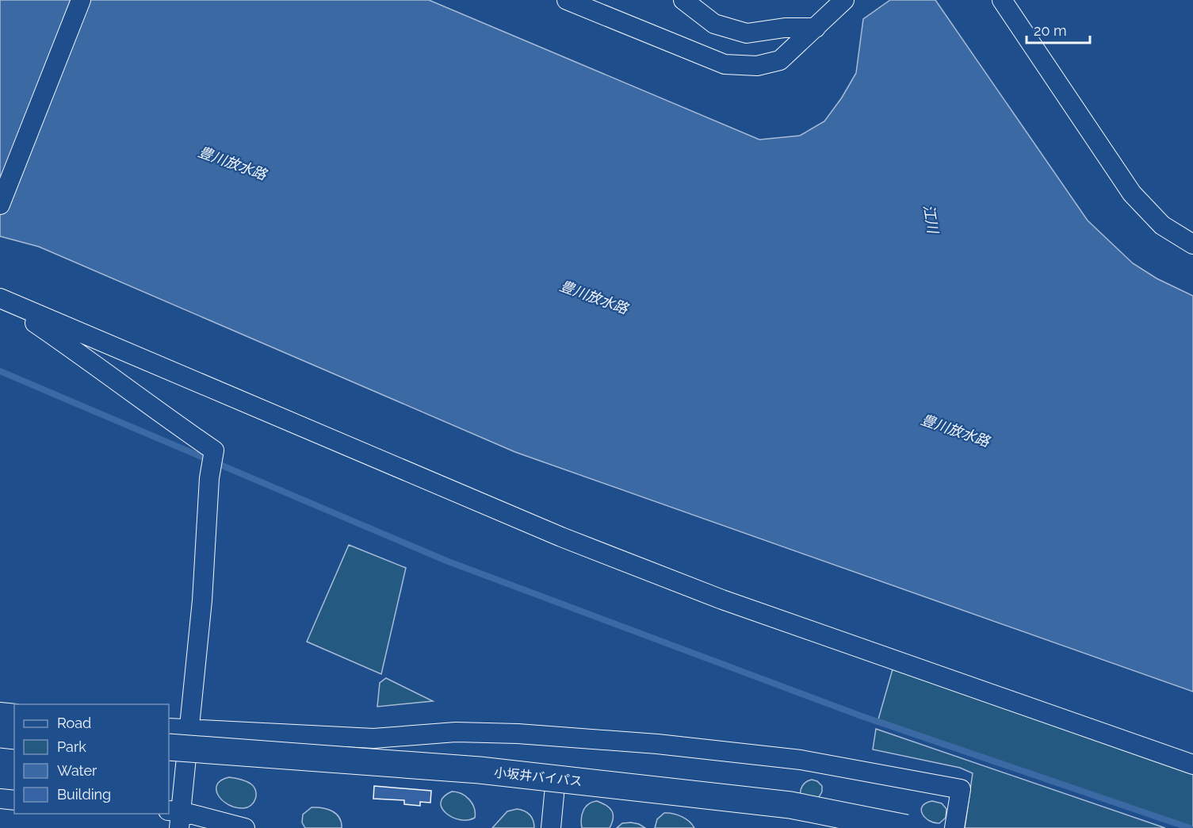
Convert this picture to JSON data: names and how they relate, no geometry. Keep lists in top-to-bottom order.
{
  "streets": {
    "highway": ["小坂井バイパス"]
  },
  "water": ["豊川放水路", "江川"],
  "legend": [
    "Road",
    "Park",
    "Water",
    "Building"
  ],
  "scale_bar": "20 m"
}
